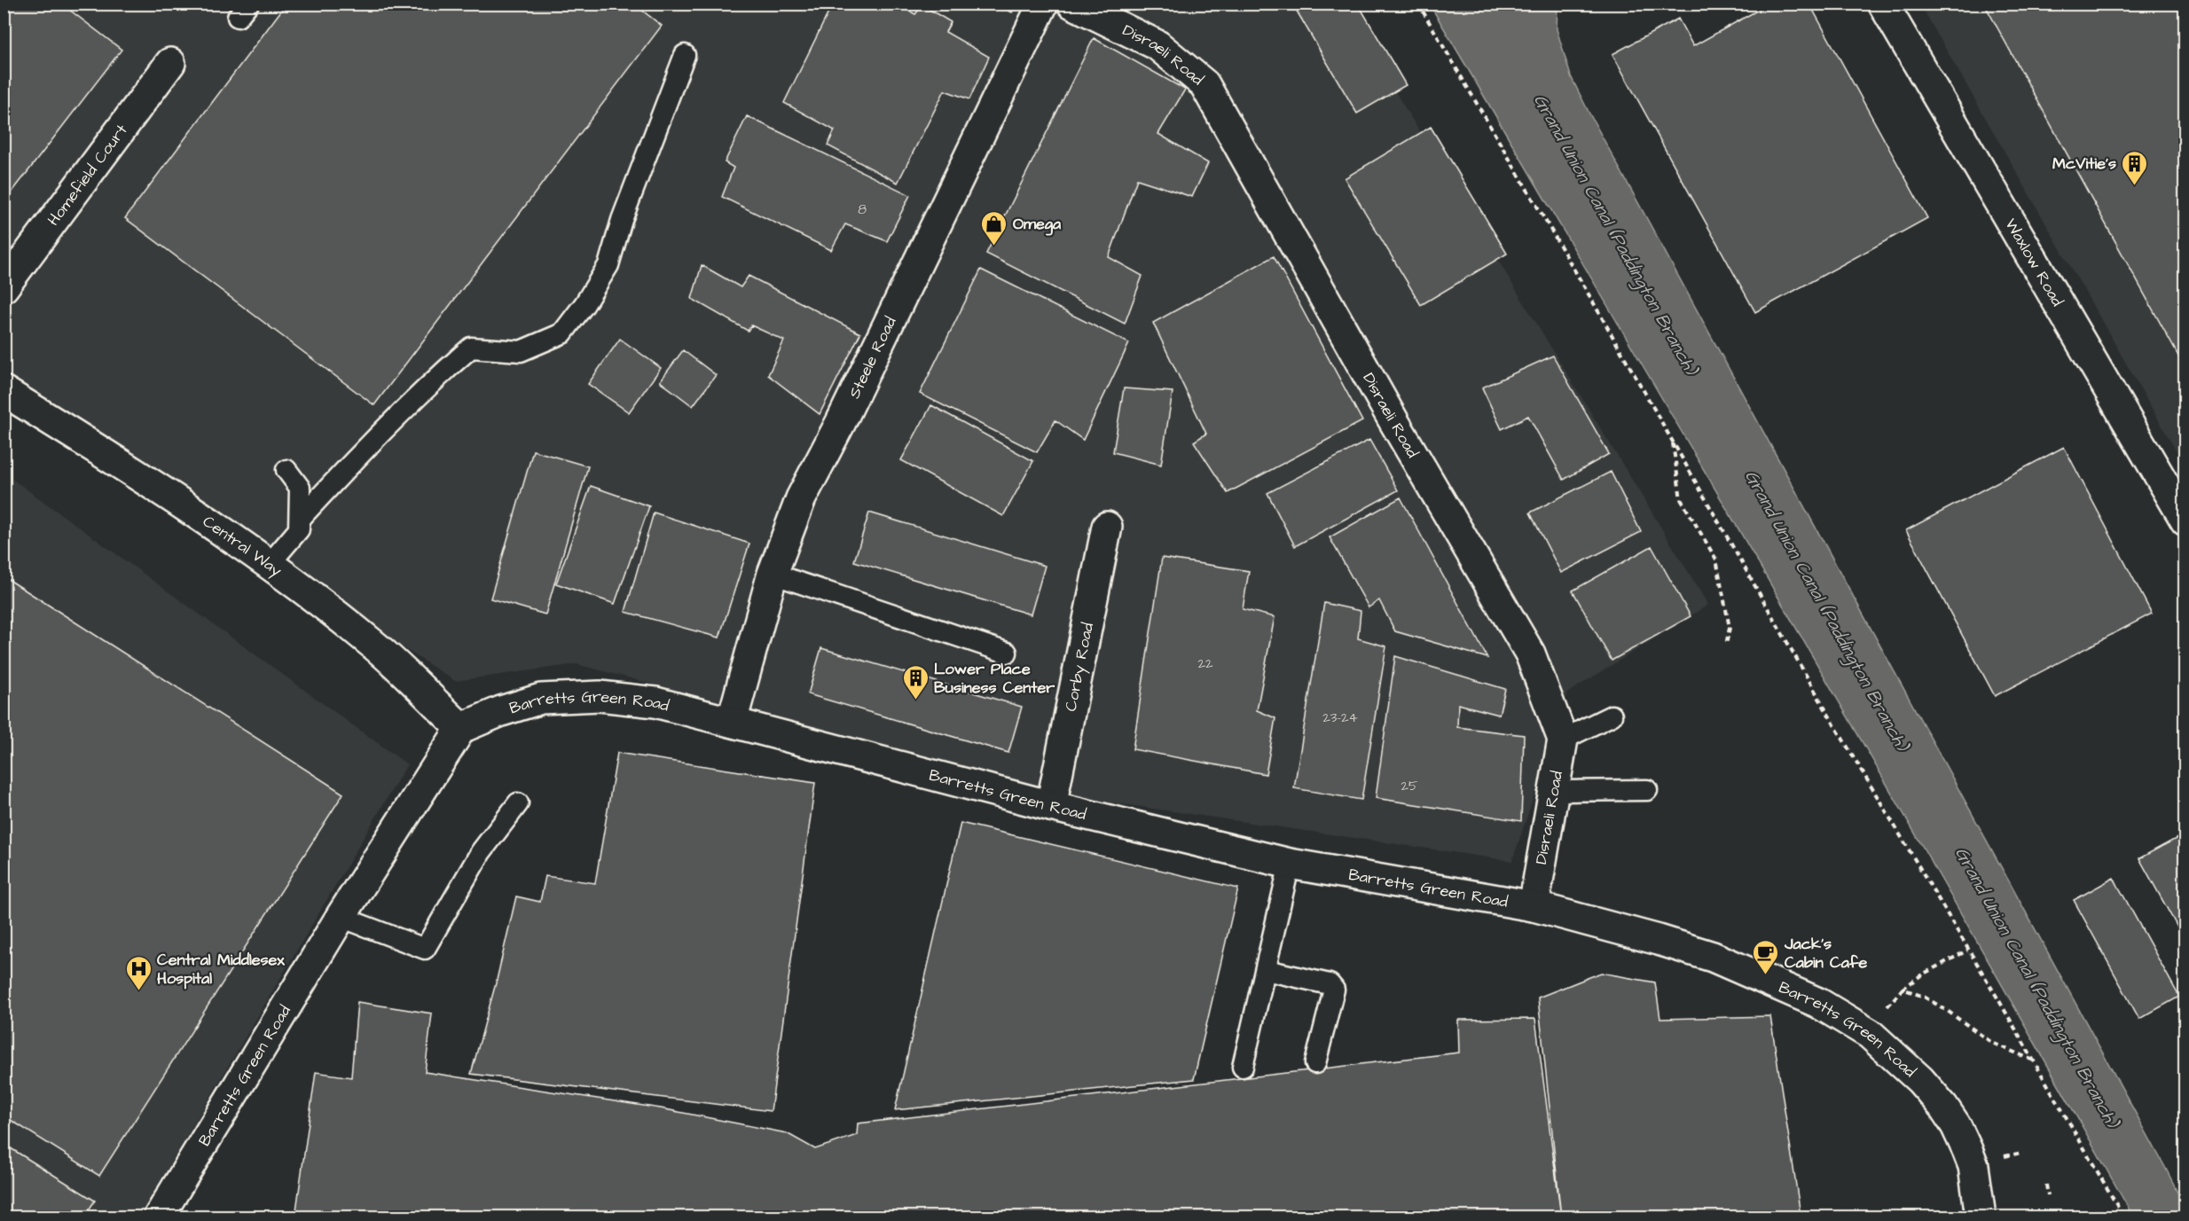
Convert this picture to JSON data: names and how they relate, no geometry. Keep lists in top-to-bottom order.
{
  "streets": {
    "street": [
      "Disraeli Road",
      "Homefield Court",
      "Waxlow Road",
      "Steele Road",
      "Central Way",
      "Corby Road",
      "Barretts Green Road"
    ]
  },
  "crossings": [
    ["Disraeli Road", "Barretts Green Road"],
    ["Steele Road", "Barretts Green Road"],
    ["Central Way", "Barretts Green Road"],
    ["Corby Road", "Barretts Green Road"]
  ],
  "water": ["Grand Union Canal (Paddington Branch)"],
  "places": {
    "building": ["McVitie's", "Lower Place Business Center"],
    "shop": ["Omega"],
    "cafe": ["Jack's Cabin Cafe"],
    "hospital": ["Central Middlesex Hospital"]
  },
  "house_numbers": [
    "8",
    "22",
    "23-24",
    "25"
  ]
}
